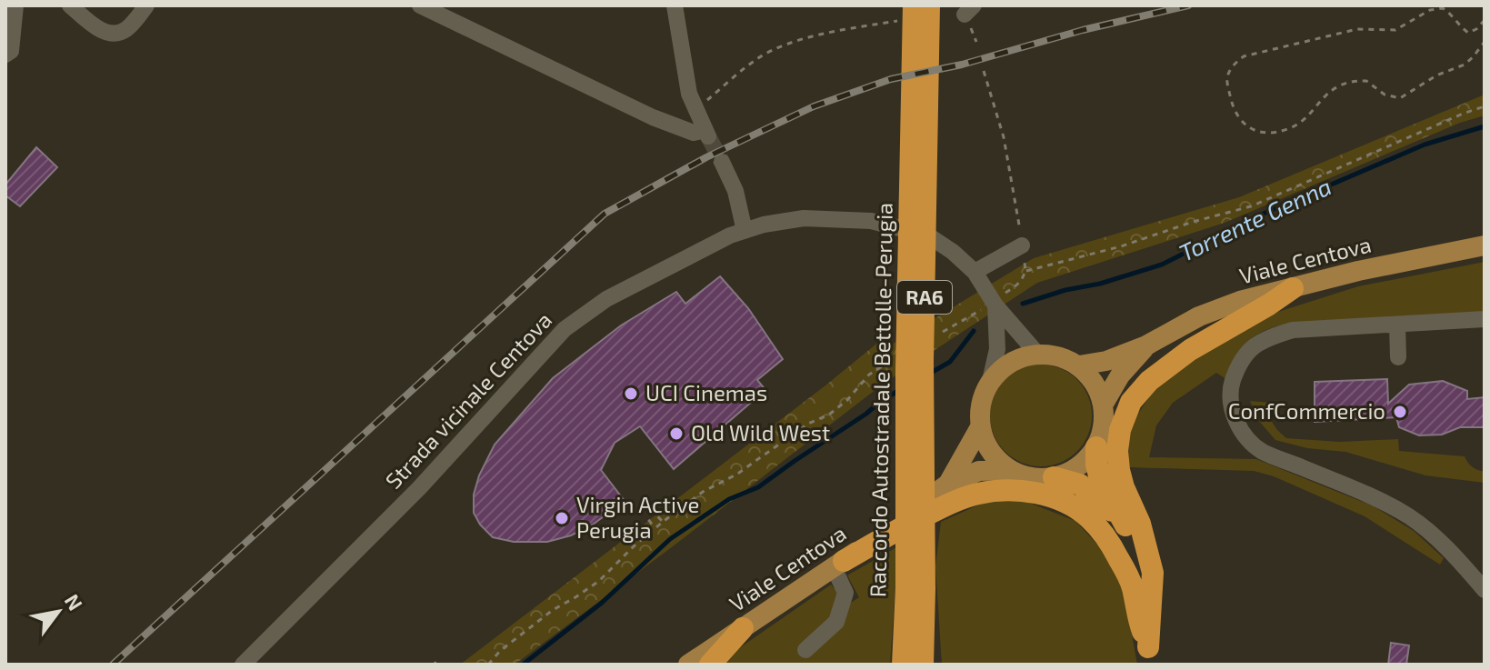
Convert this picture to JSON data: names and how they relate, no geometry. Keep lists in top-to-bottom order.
{
  "streets": {
    "highway": ["RA6", "Raccordo Autostradale Bettolle-Perugia"],
    "main road": ["Viale Centova"],
    "street": ["Strada vicinale Centova"]
  },
  "crossings": [
    ["RA6", "Raccordo Autostradale Bettolle-Perugia"]
  ],
  "water": ["Torrente Genna"],
  "places": [
    "UCI Cinemas",
    "ConfCommercio",
    "Old Wild West",
    "Virgin Active Perugia"
  ],
  "north": "top right"
}
